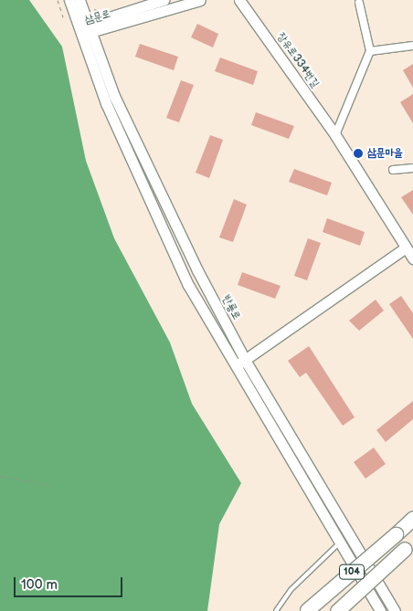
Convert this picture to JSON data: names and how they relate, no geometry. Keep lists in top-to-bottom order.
{
  "streets": {
    "highway": ["104"],
    "street": ["삼문로", "장유로334번길", "반룡로"]
  },
  "crossings": [
    ["삼문로", "반룡로"]
  ],
  "places": ["삼문마을"],
  "scale_bar": "100 m"
}
